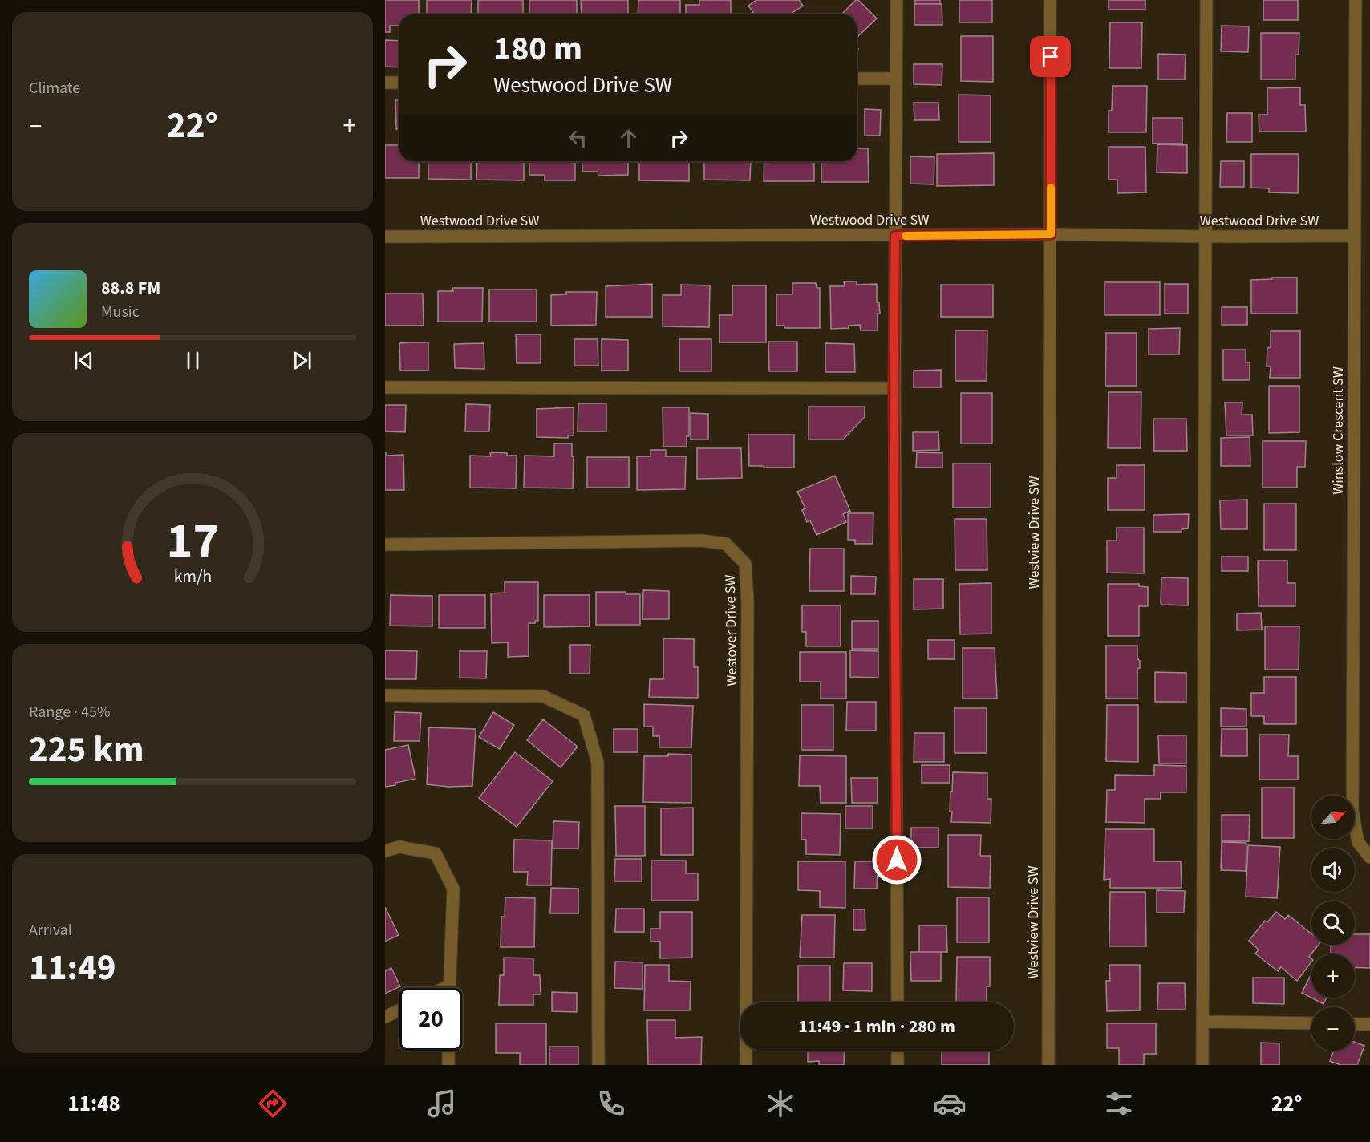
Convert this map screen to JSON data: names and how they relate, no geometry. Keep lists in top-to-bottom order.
{
  "streets": {
    "street": [
      "Westwood Drive SW",
      "Winslow Crescent SW",
      "Westview Drive SW",
      "Westover Drive SW"
    ]
  },
  "crossings": [
    ["Westwood Drive SW", "Winslow Crescent SW"],
    ["Westwood Drive SW", "Westview Drive SW"]
  ],
  "north": "top right",
  "page": {
    "tile": [
      "Climate",
      ["Range · 45%", "225 km"],
      ["Arrival", "11:49"]
    ],
    "turn": ["180 m", "Westwood Drive SW"],
    "heat": ["−", "22°", "+"],
    "song": ["88.8 FM", "Music"],
    "map_buttons": ["+", "−"],
    "limit": "20",
    "trip": "11:49 · 1 min · 280 m",
    "tabs": ["11:48", "22°"],
    "gauge": ["17", "km/h"]
  }
}
